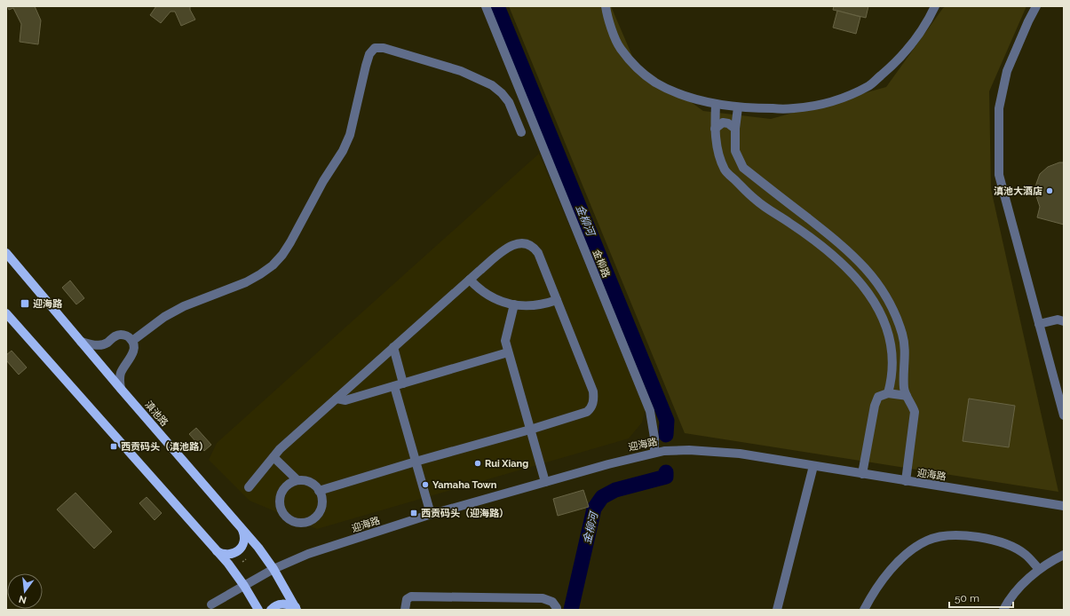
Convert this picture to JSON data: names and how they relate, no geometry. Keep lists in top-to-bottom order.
{
  "streets": {
    "main road": ["滇池路"],
    "street": ["金柳路", "迎海路"]
  },
  "crossings": [
    ["金柳路", "迎海路"],
    ["滇池路", "迎海路"]
  ],
  "water": ["金柳河"],
  "places": {
    "other": ["滇池大酒店", "Rui Xiang", "Yamaha Town"],
    "transit": ["迎海路", "西贡码头（滇池路）", "西贡码头（迎海路）"]
  },
  "scale_bar": "50 m",
  "north": "bottom"
}
